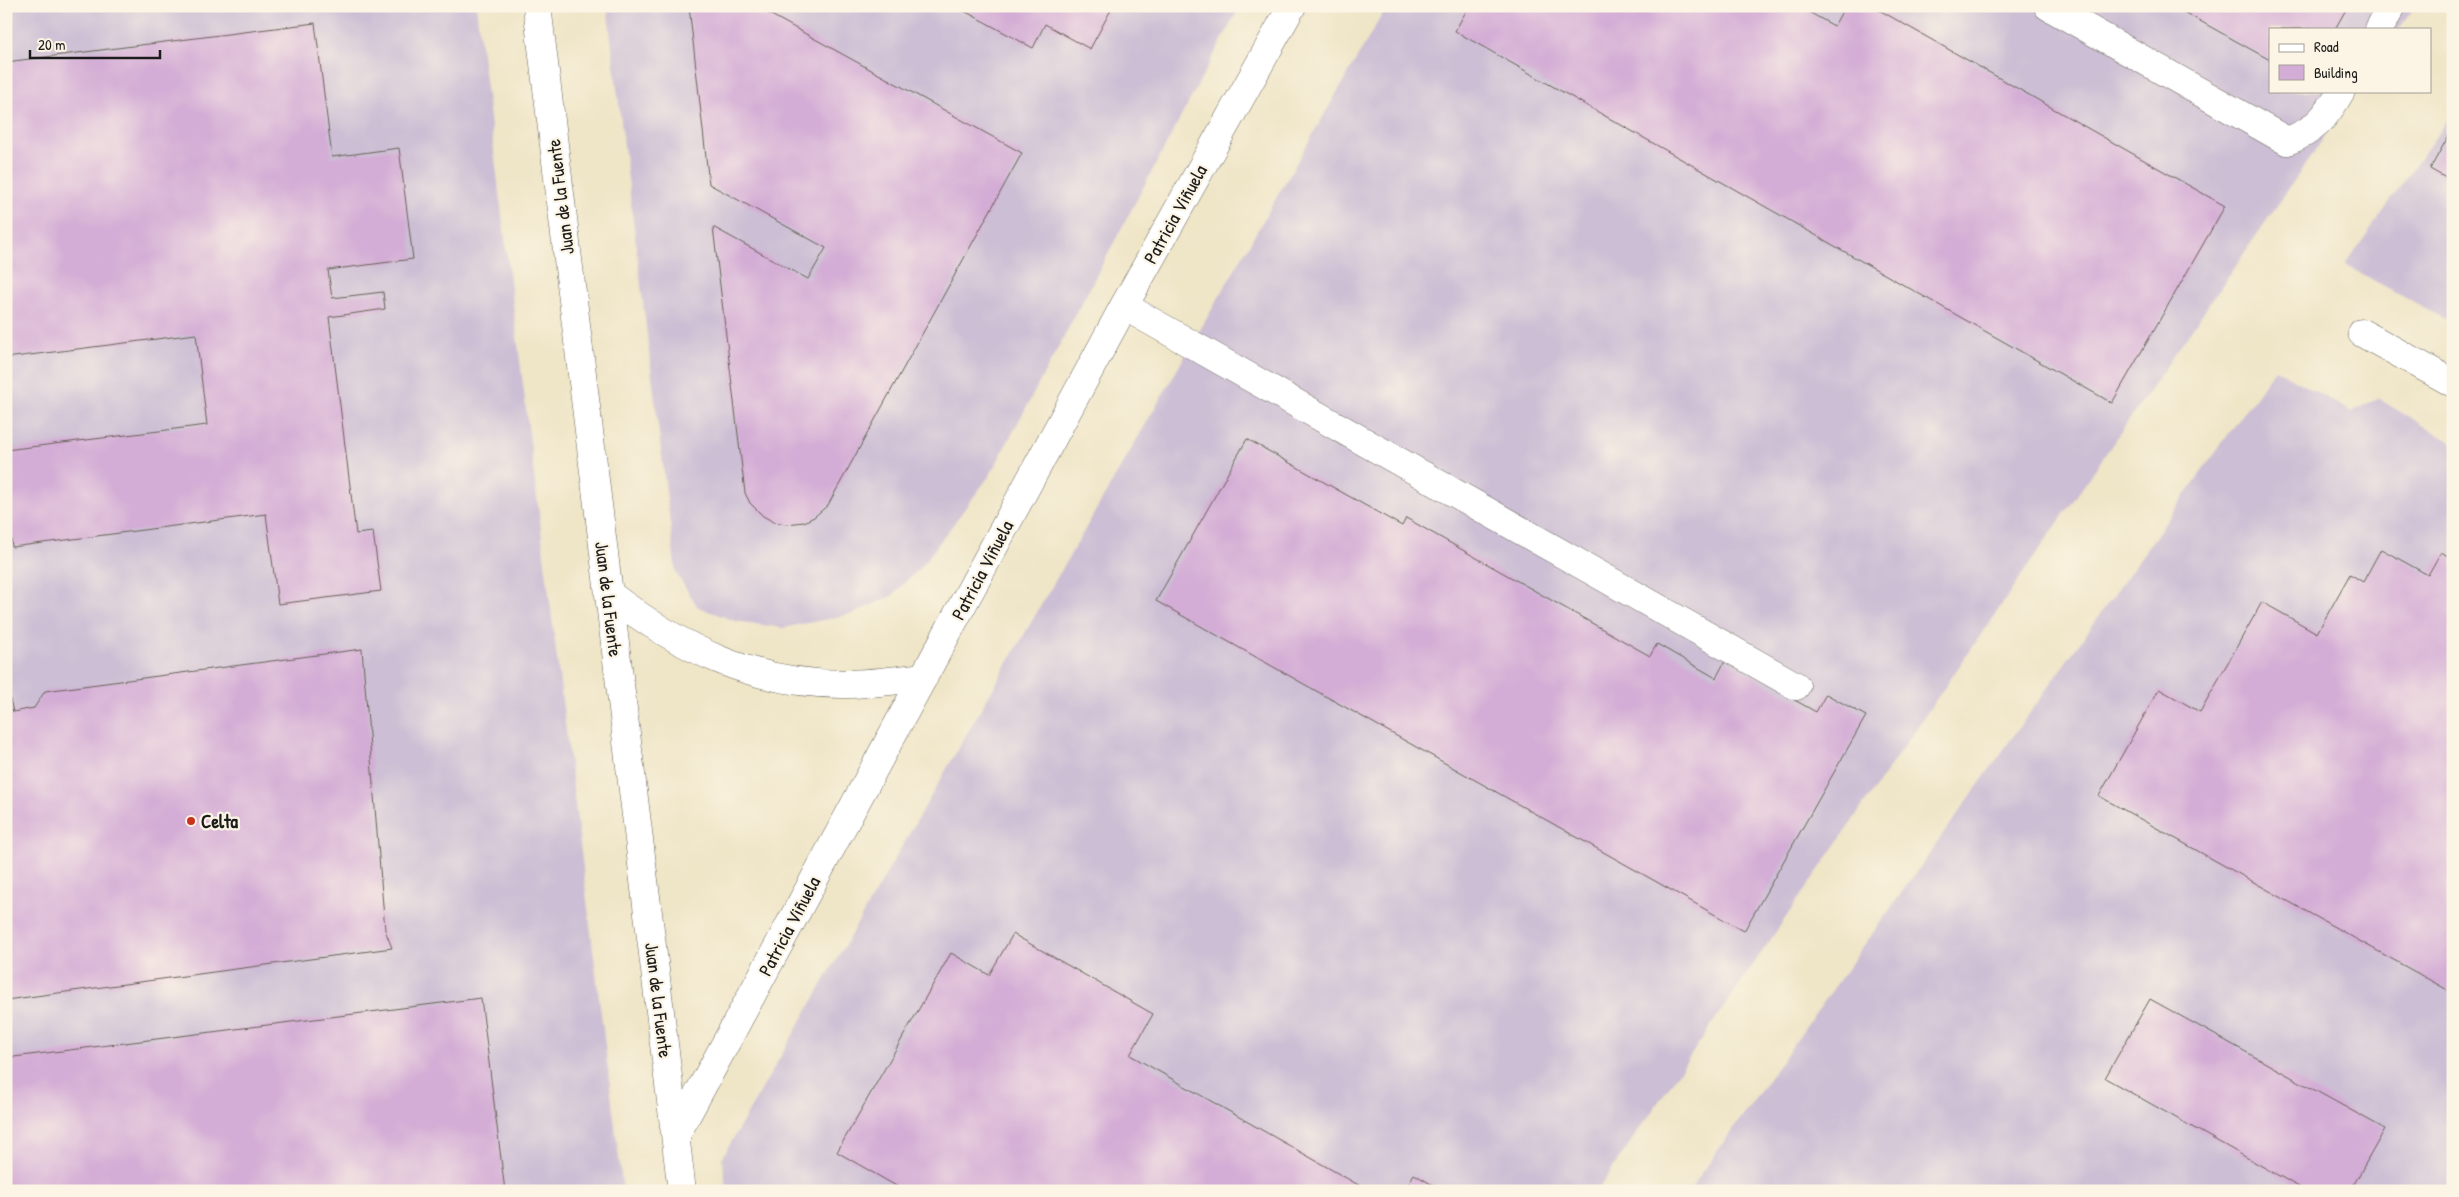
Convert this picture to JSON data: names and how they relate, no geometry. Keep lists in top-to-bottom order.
{
  "streets": {
    "street": ["Juan de la Fuente", "Patricia Viñuela"]
  },
  "crossings": [
    ["Juan de la Fuente", "Patricia Viñuela"]
  ],
  "places": ["Celta"],
  "legend": ["Road", "Building"],
  "scale_bar": "20 m"
}
